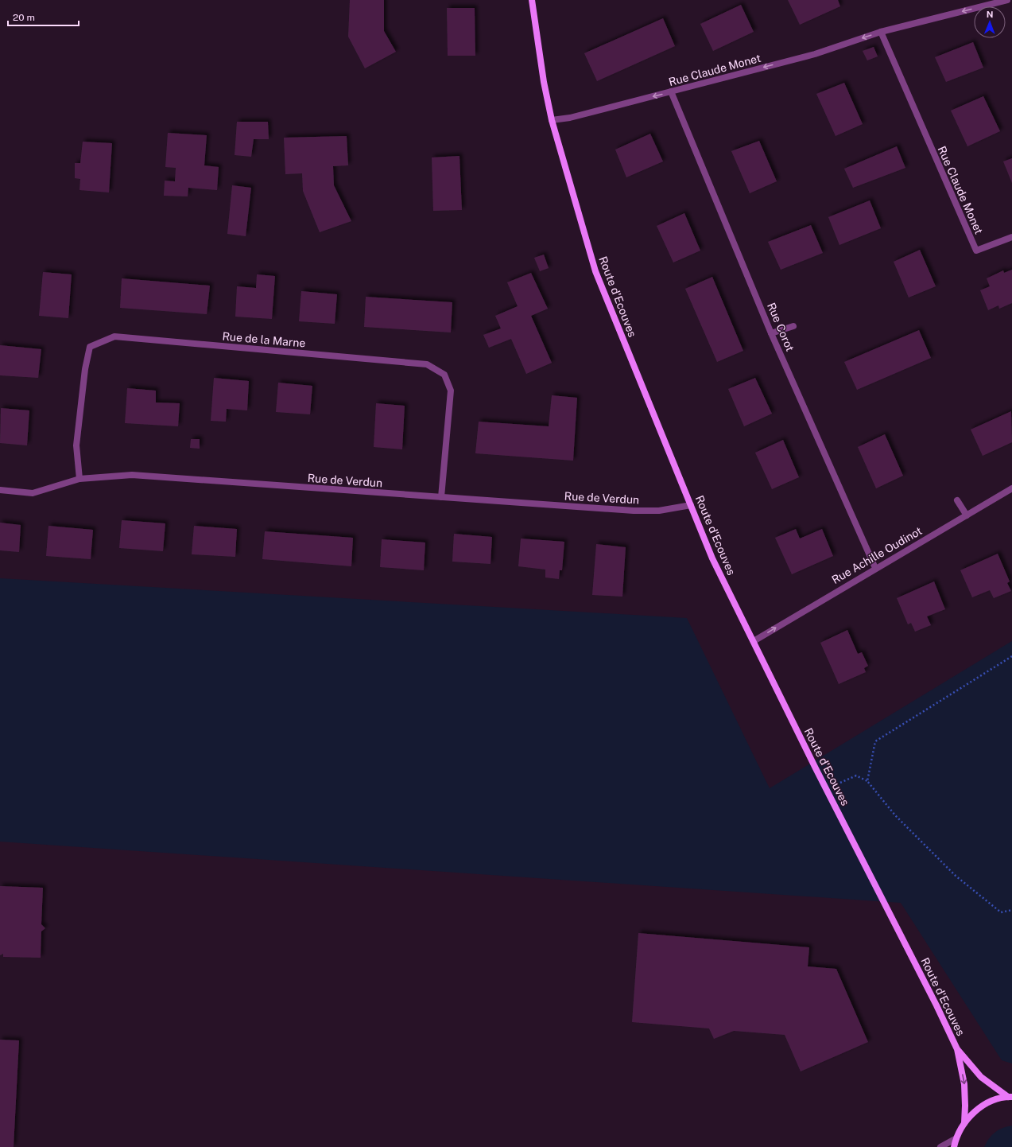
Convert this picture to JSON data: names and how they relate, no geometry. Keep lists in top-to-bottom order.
{
  "streets": {
    "main road": ["Route d'Ecouves"],
    "street": [
      "Rue Claude Monet",
      "Rue Corot",
      "Rue de la Marne",
      "Rue de Verdun",
      "Rue Achille Oudinot"
    ]
  },
  "crossings": [
    ["Rue Claude Monet", "Route d'Ecouves"],
    ["Rue Claude Monet", "Rue Corot"],
    ["Route d'Ecouves", "Rue de Verdun"],
    ["Route d'Ecouves", "Rue Achille Oudinot"],
    ["Rue Corot", "Rue Achille Oudinot"],
    ["Rue de la Marne", "Rue de Verdun"]
  ],
  "one_way": ["Rue Claude Monet", "Rue Achille Oudinot"],
  "scale_bar": "20 m",
  "north": "top"
}
